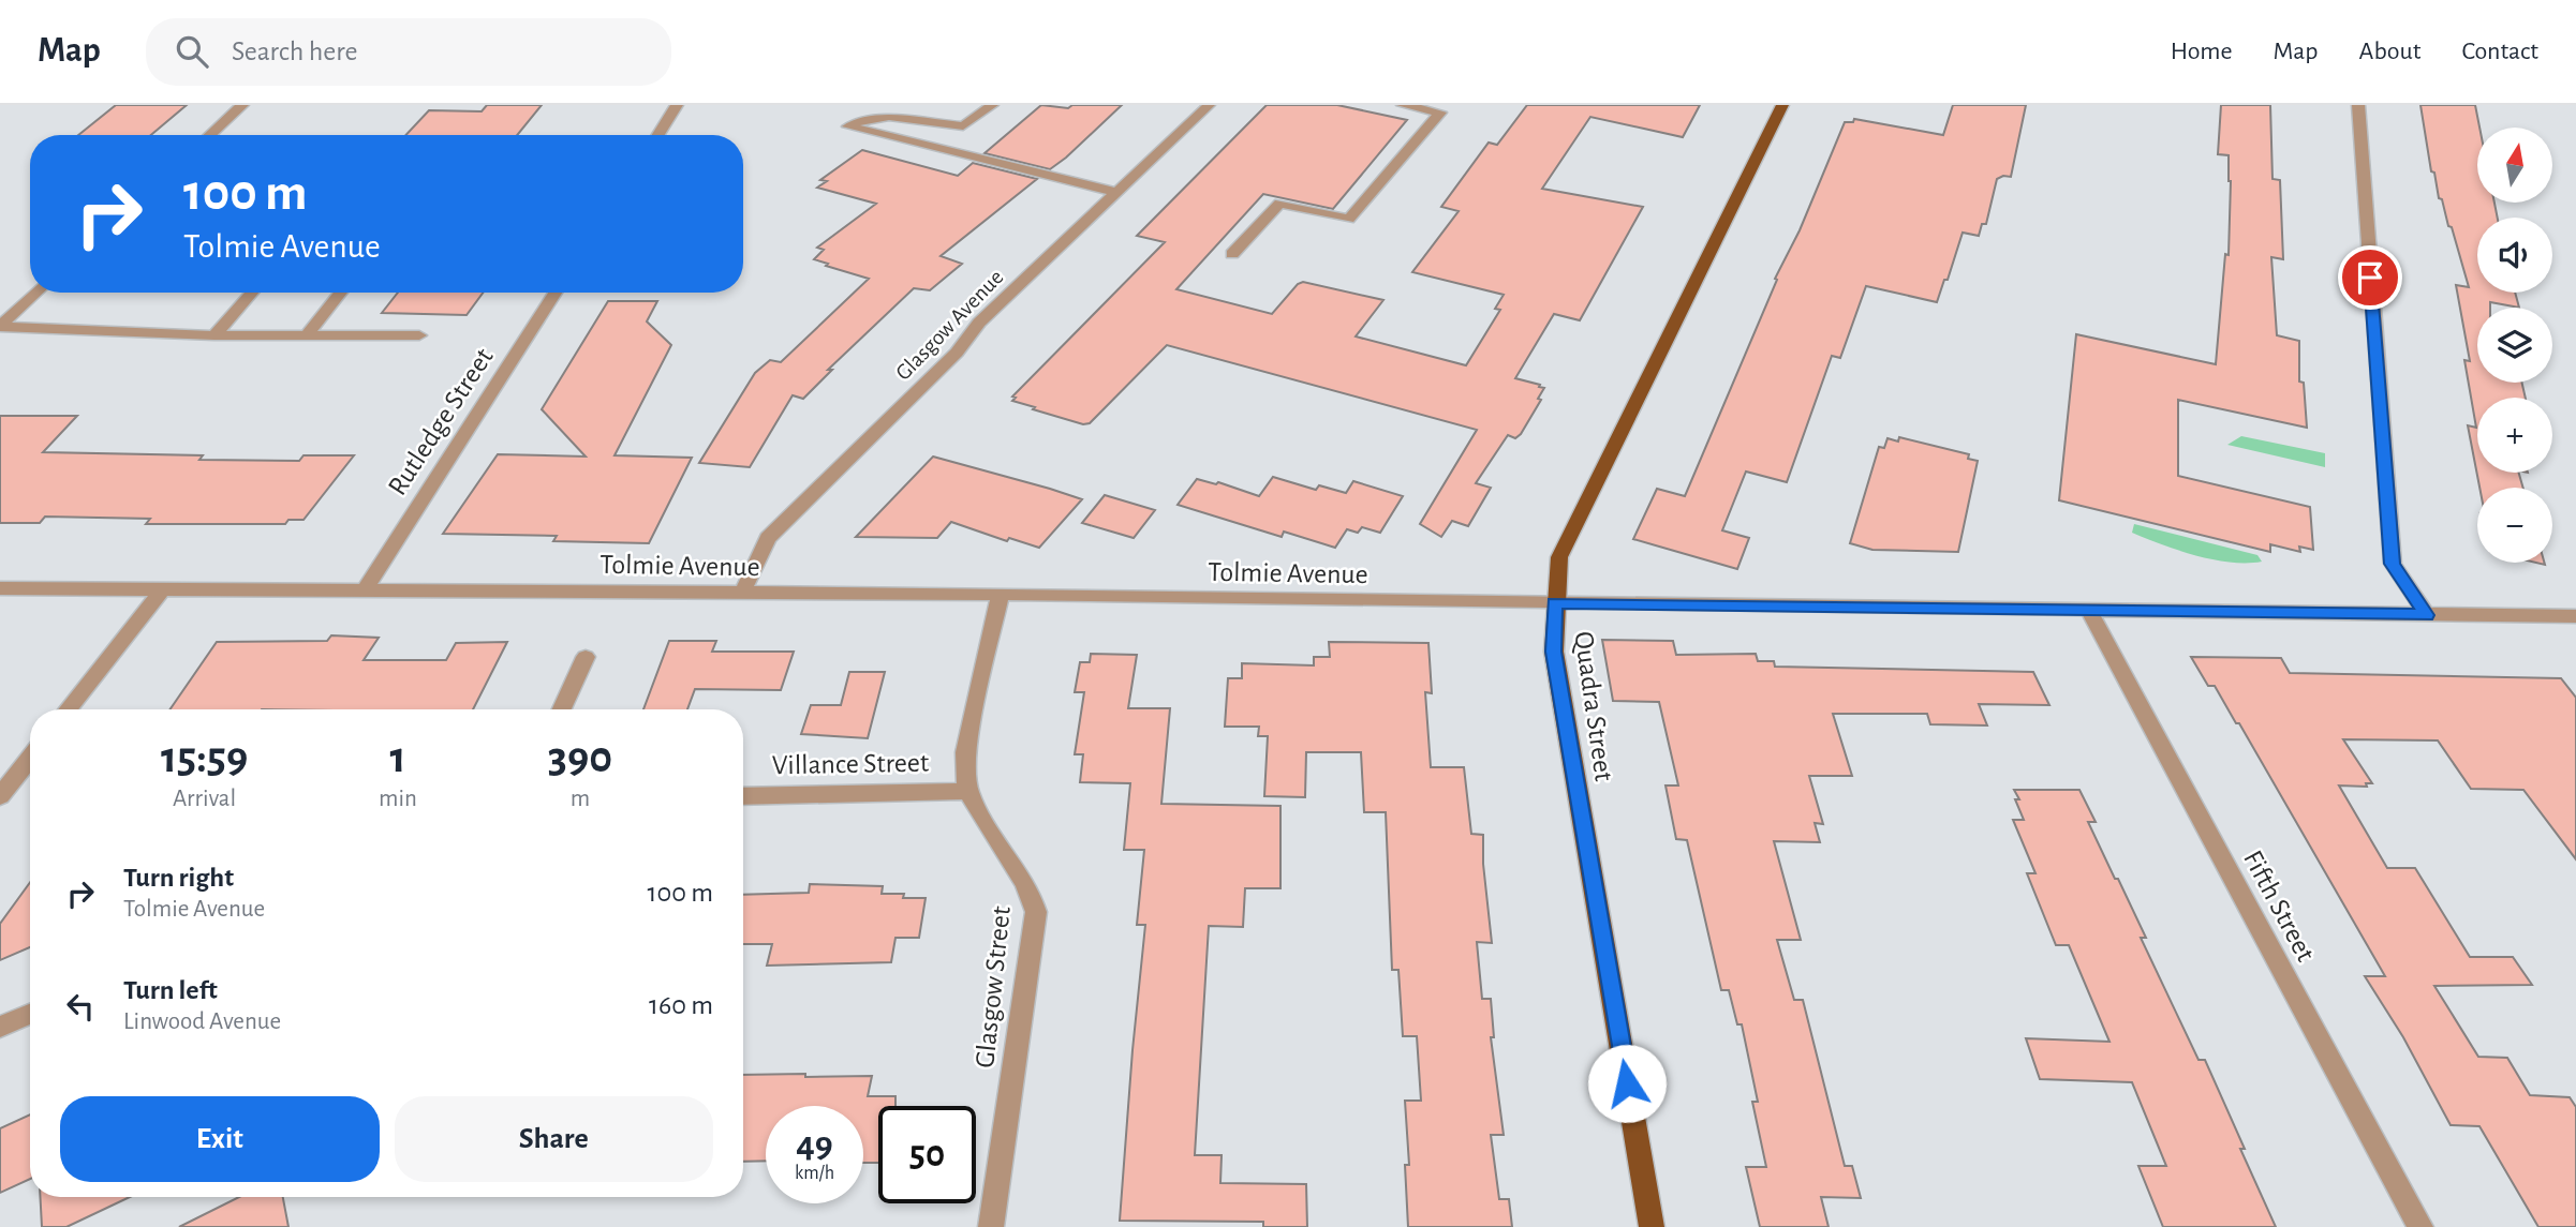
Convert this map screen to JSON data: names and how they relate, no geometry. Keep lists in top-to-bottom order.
{
  "streets": {
    "main road": ["Quadra Street"],
    "street": [
      "Glasgow Avenue",
      "Rutledge Street",
      "Tolmie Avenue",
      "Villance Street",
      "Fifth Street",
      "Glasgow Street"
    ]
  },
  "crossings": [
    ["Glasgow Avenue", "Tolmie Avenue"],
    ["Rutledge Street", "Tolmie Avenue"],
    ["Tolmie Avenue", "Quadra Street"],
    ["Tolmie Avenue", "Fifth Street"],
    ["Tolmie Avenue", "Glasgow Street"],
    ["Villance Street", "Glasgow Street"]
  ],
  "north": "top",
  "page": {
    "header": "Map",
    "search": "Search here",
    "nav": [
      "Home",
      "Map",
      "About",
      "Contact"
    ],
    "map_buttons": ["+", "−"],
    "turn": ["100 m", "Tolmie Avenue"],
    "eta": [
      "15:59",
      "Arrival",
      "1",
      "min",
      "390",
      "m"
    ],
    "list": [
      {
        "name": "Turn right",
        "note": "Tolmie Avenue",
        "value": "100 m"
      },
      {
        "name": "Turn left",
        "note": "Linwood Avenue",
        "value": "160 m"
      }
    ],
    "buttons": ["Exit", "Share"],
    "speed": "49 km/h",
    "limit": "50"
  }
}
